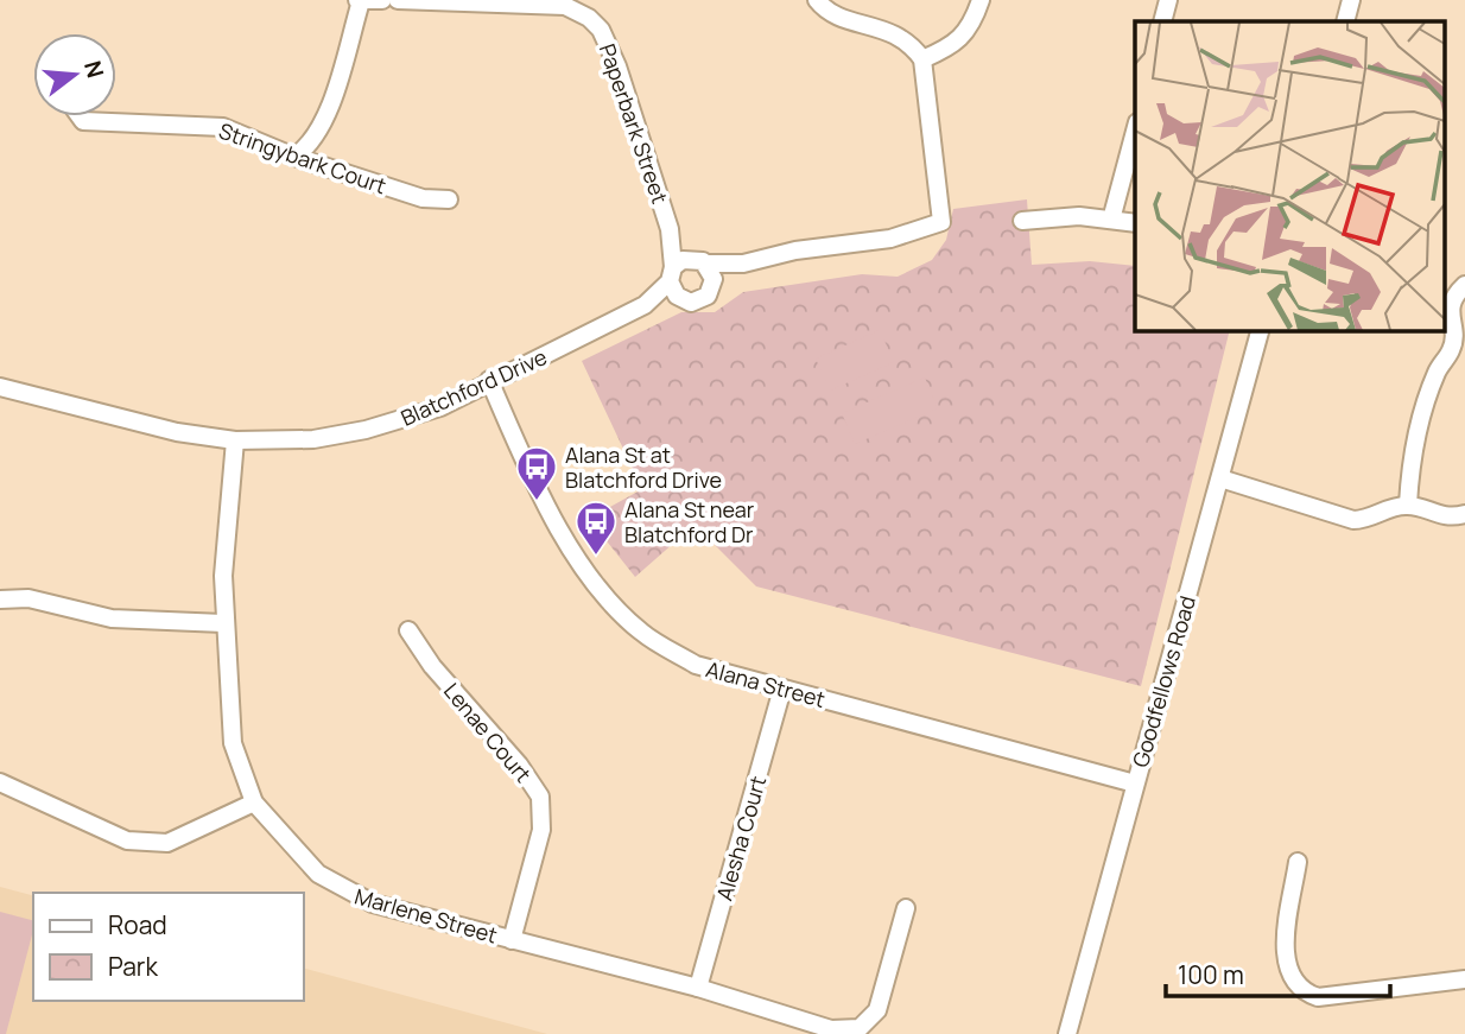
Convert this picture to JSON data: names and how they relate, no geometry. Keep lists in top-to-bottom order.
{
  "streets": {
    "street": [
      "Paperbark Street",
      "Stringybark Court",
      "Blatchford Drive",
      "Goodfellows Road",
      "Alana Street",
      "Lenae Court",
      "Alesha Court",
      "Marlene Street"
    ]
  },
  "crossings": [
    ["Paperbark Street", "Blatchford Drive"],
    ["Blatchford Drive", "Alana Street"],
    ["Blatchford Drive", "Marlene Street"],
    ["Goodfellows Road", "Alana Street"],
    ["Alana Street", "Alesha Court"],
    ["Lenae Court", "Marlene Street"],
    ["Alesha Court", "Marlene Street"]
  ],
  "places": {
    "bus stop": ["Alana St at Blatchford Drive", "Alana St near Blatchford Dr"]
  },
  "legend": ["Road", "Park"],
  "scale_bar": "100 m",
  "north": "right"
}
